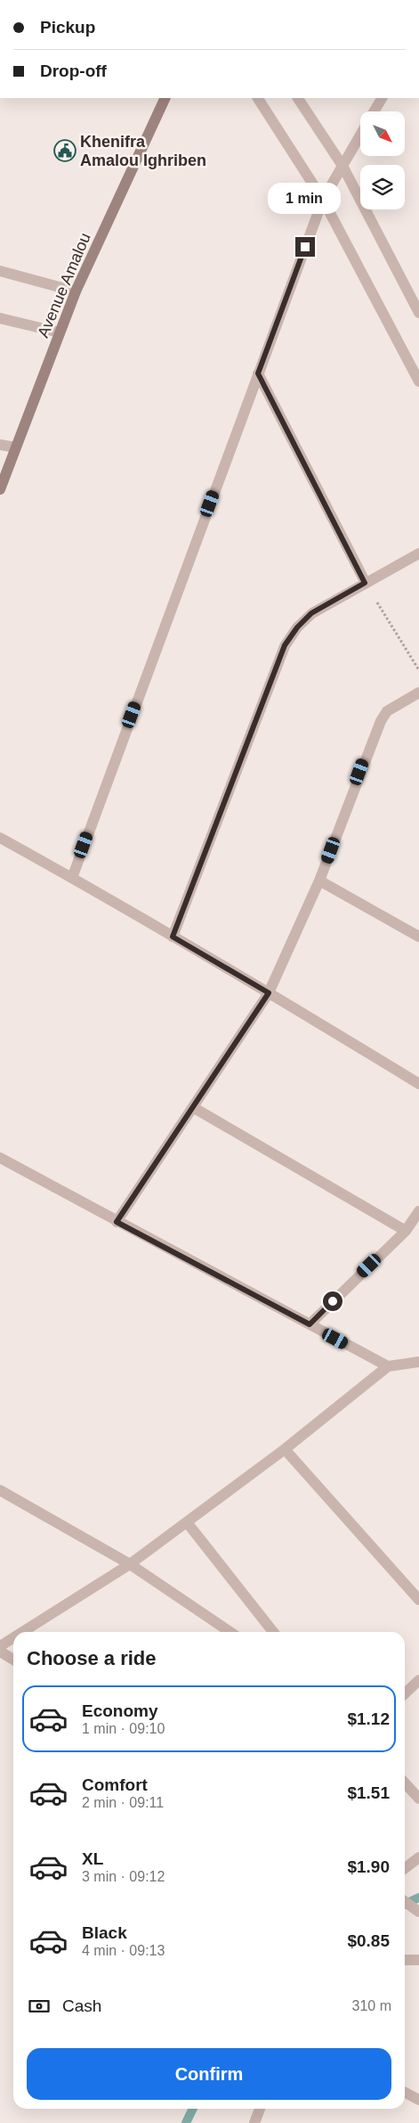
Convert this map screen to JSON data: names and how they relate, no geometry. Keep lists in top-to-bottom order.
{
  "streets": {
    "main road": ["Avenue Amalou"]
  },
  "places": {
    "public building": ["Khenifra Amalou Ighriben"]
  },
  "north": "bottom right",
  "page": {
    "banner": ["Pickup", "Drop-off"],
    "bubble": "1 min",
    "heading": "Choose a ride",
    "list": [
      {
        "name": "Economy",
        "note": "1 min · 09:10",
        "value": "$1.12"
      },
      {
        "name": "Comfort",
        "note": "2 min · 09:11",
        "value": "$1.51"
      },
      {
        "name": "XL",
        "note": "3 min · 09:12",
        "value": "$1.90"
      },
      {
        "name": "Black",
        "note": "4 min · 09:13",
        "value": "$0.85"
      }
    ],
    "pay": ["Cash", "310 m"],
    "buttons": "Confirm"
  }
}
